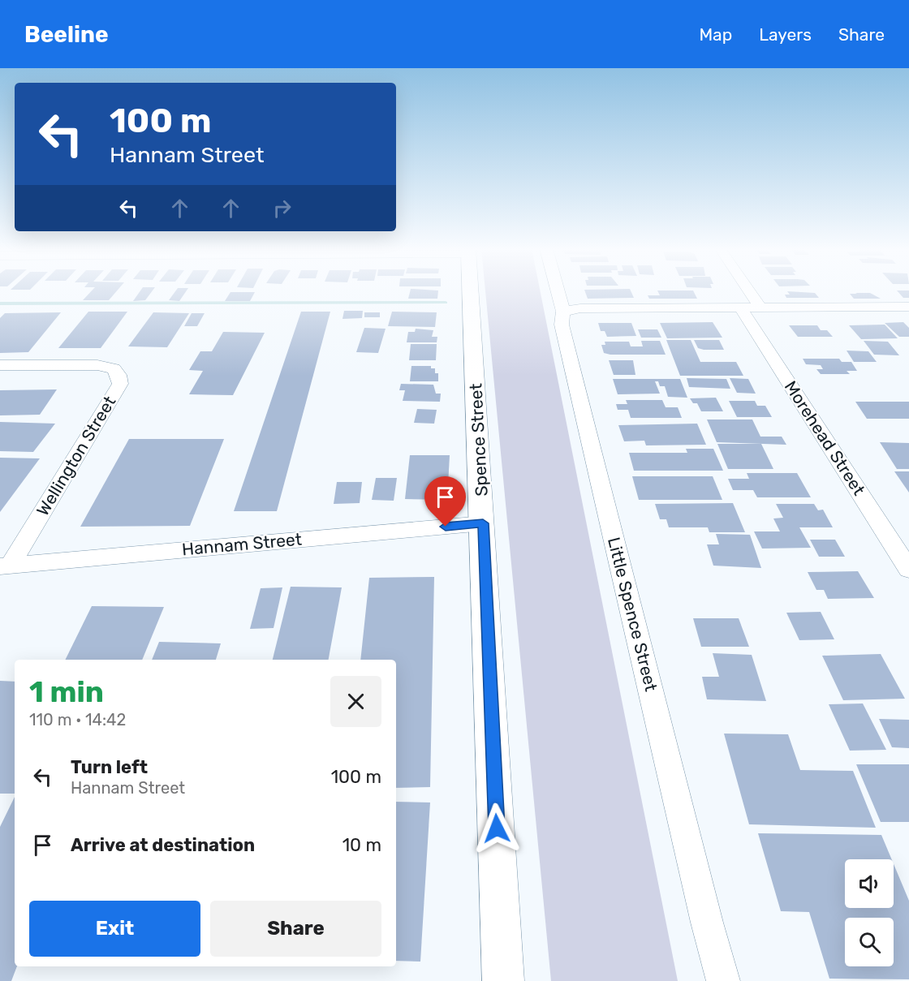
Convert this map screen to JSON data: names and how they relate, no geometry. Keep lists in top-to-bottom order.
{
  "streets": {
    "street": [
      "Morehead Street",
      "Spence Street",
      "Wellington Street",
      "Hannam Street",
      "Little Spence Street"
    ]
  },
  "crossings": [
    ["Spence Street", "Hannam Street"],
    ["Wellington Street", "Hannam Street"]
  ],
  "page": {
    "header": "Beeline",
    "nav": ["Map", "Layers", "Share"],
    "turn": ["100 m", "Hannam Street"],
    "heading": ["1 min", "110 m · 14:42"],
    "list": [
      {
        "name": "Turn left",
        "note": "Hannam Street",
        "value": "100 m"
      },
      {
        "name": "Arrive at destination",
        "value": "10 m"
      }
    ],
    "buttons": ["Exit", "Share"]
  }
}
